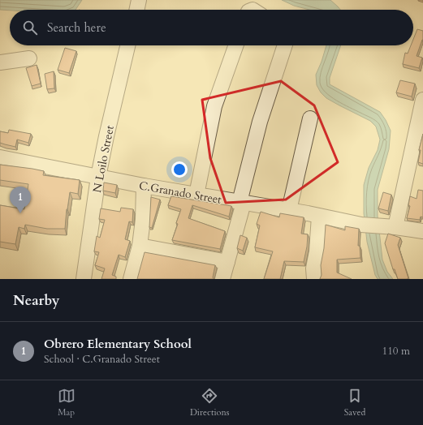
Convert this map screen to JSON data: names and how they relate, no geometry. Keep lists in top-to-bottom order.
{
  "streets": {
    "street": ["N Loilo Street", "C.Granado Street"]
  },
  "crossings": [
    ["N Loilo Street", "C.Granado Street"]
  ],
  "page": {
    "search": "Search here",
    "pins": "1",
    "heading": "Nearby",
    "list": [
      {
        "mark": "1",
        "name": "Obrero Elementary School",
        "note": "School · C.Granado Street",
        "value": "110 m"
      }
    ],
    "nav": ["Map", "Directions", "Saved"]
  }
}
